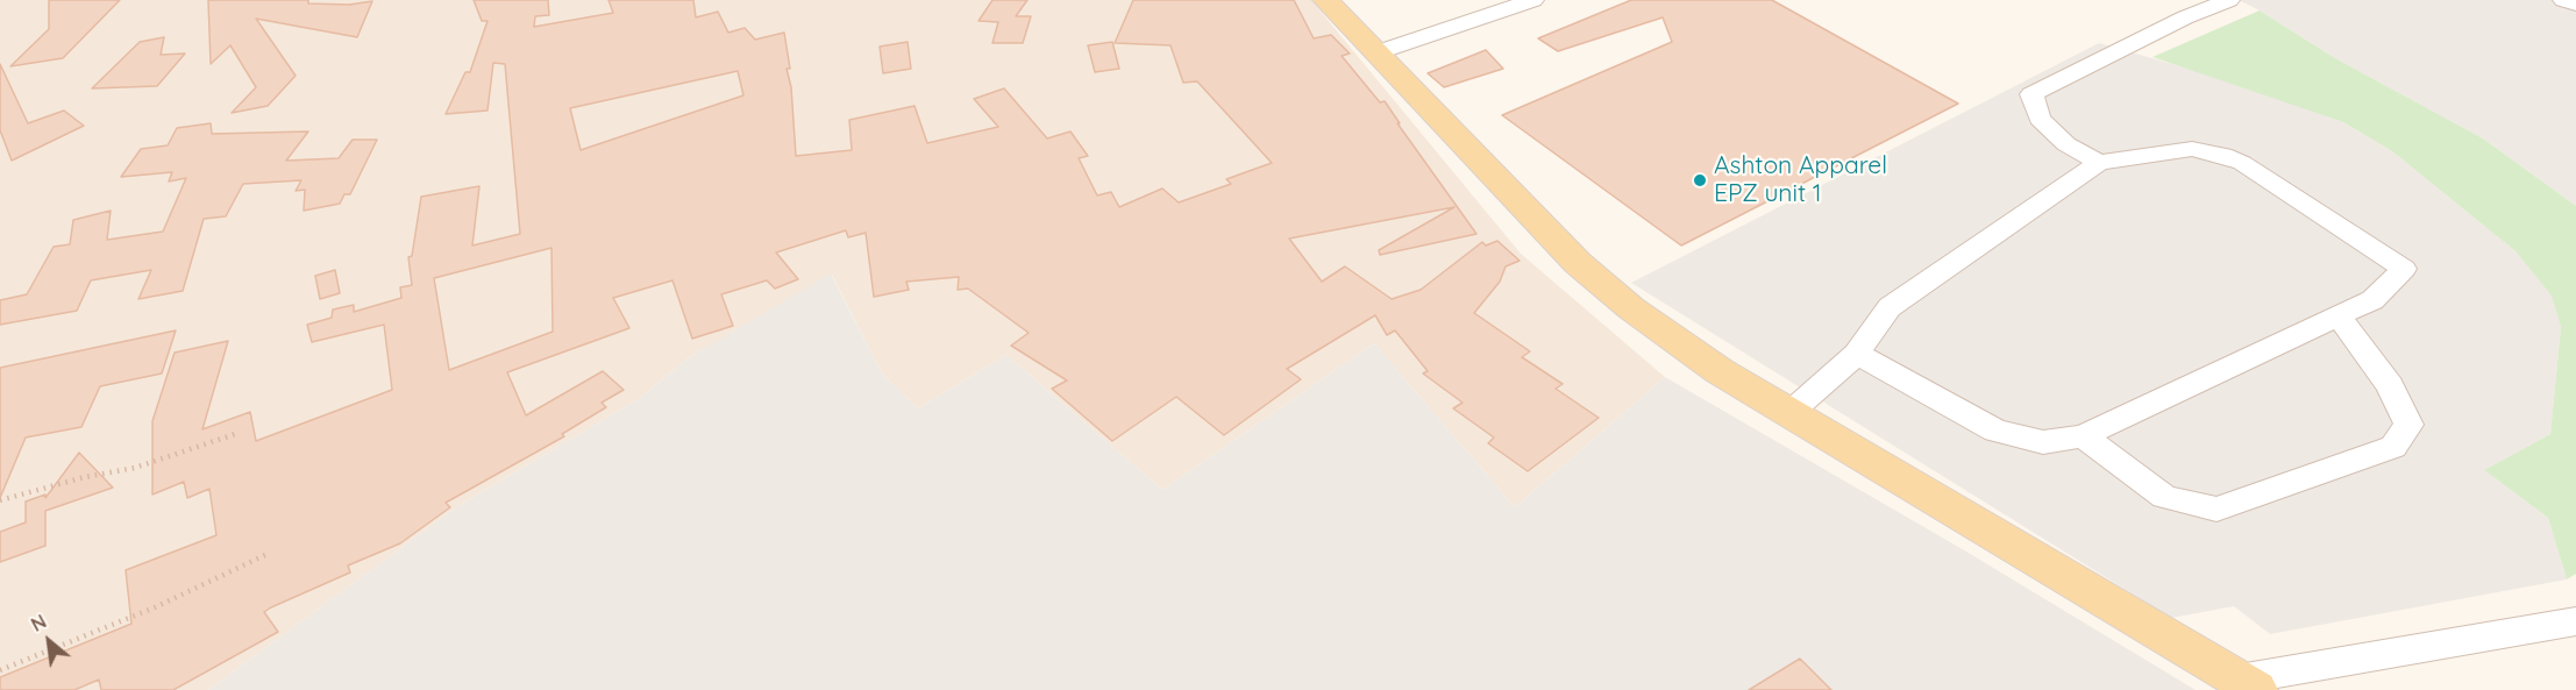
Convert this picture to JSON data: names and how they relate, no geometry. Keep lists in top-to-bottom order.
{
  "places": ["Ashton Apparel EPZ unit 1"],
  "north": "top left"
}
